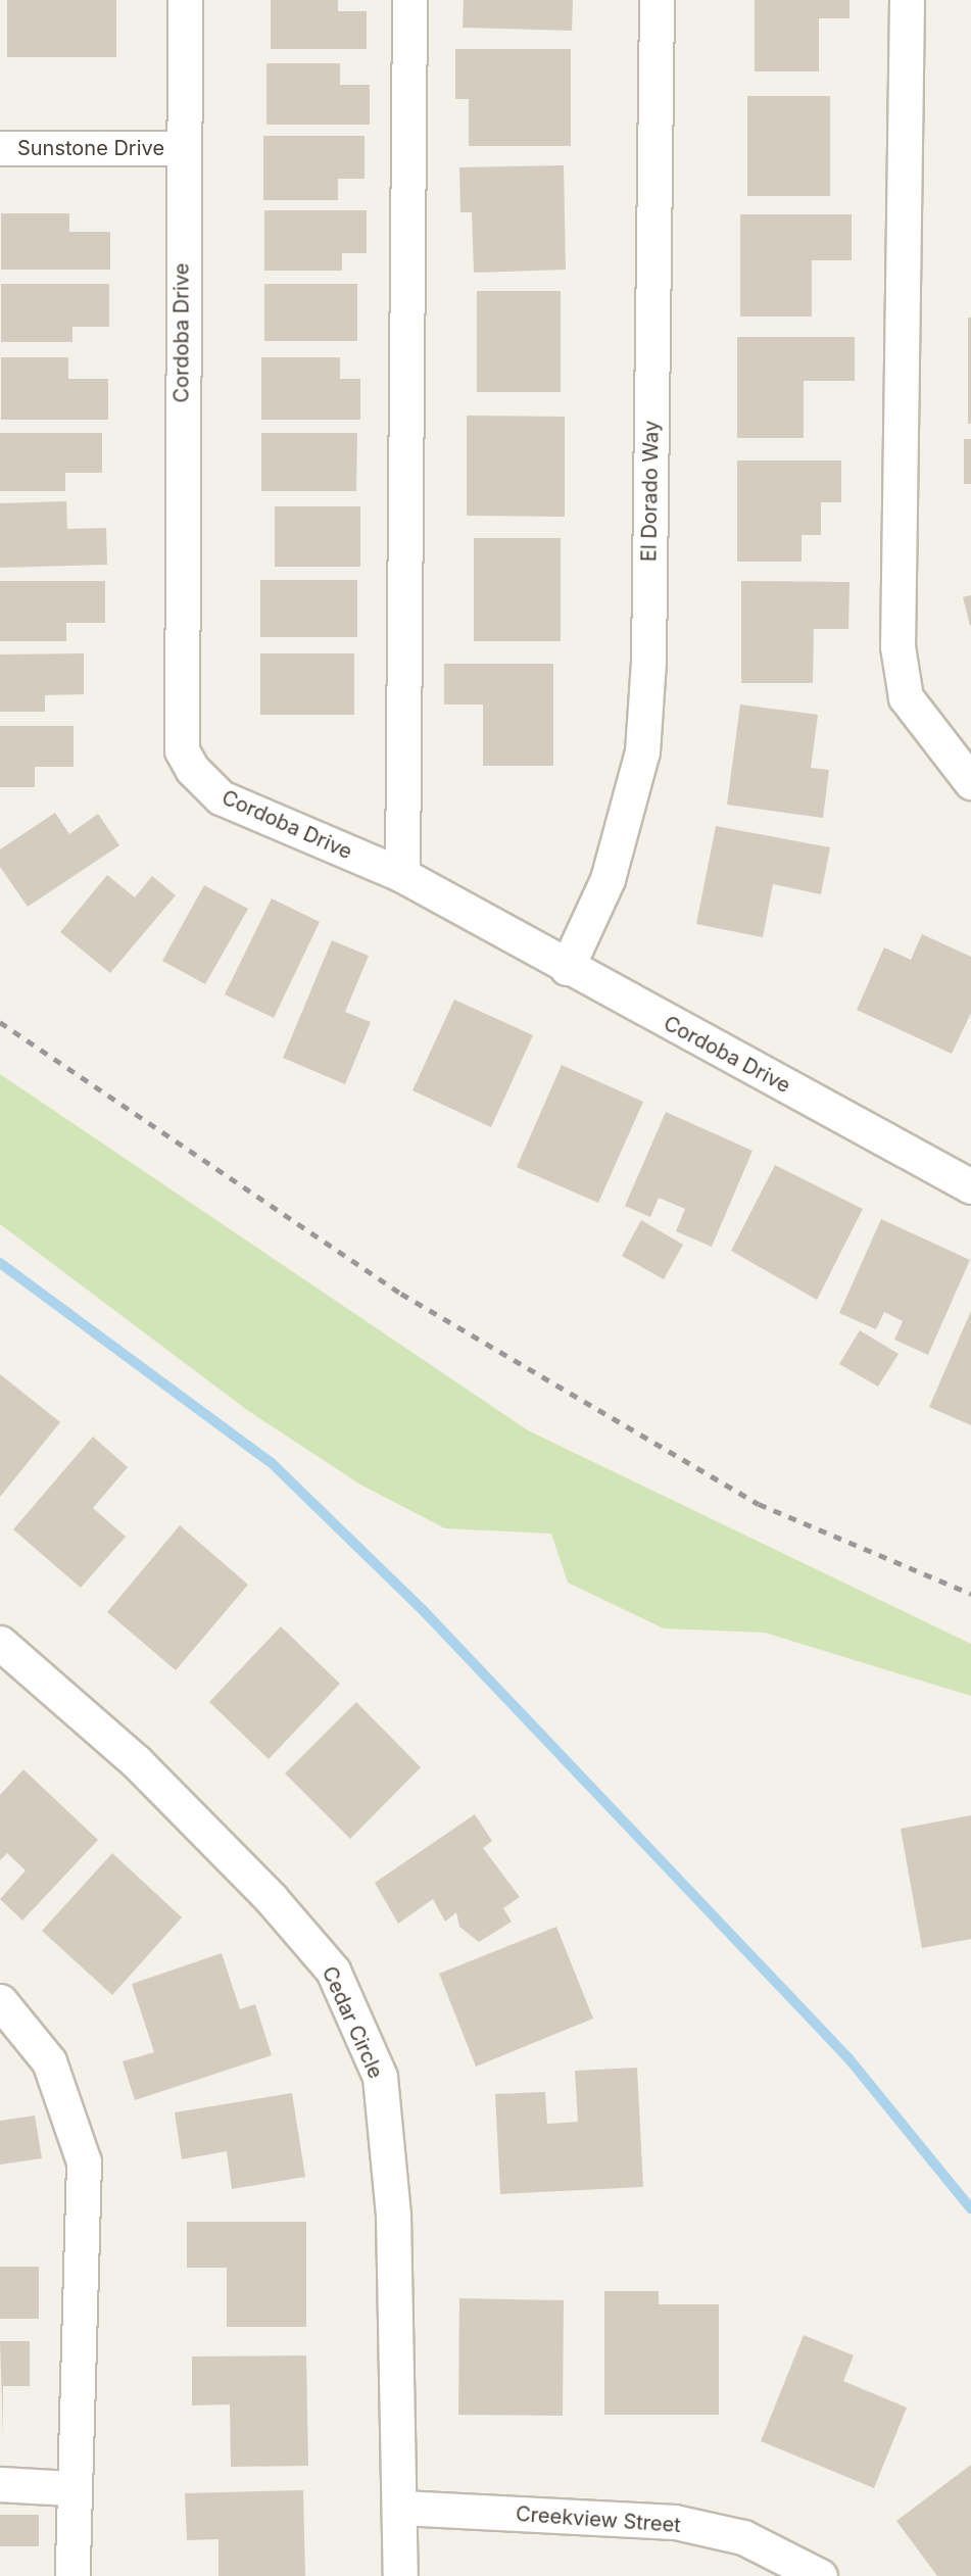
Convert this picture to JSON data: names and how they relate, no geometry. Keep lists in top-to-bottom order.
{
  "streets": {
    "street": [
      "Sunstone Drive",
      "Cordoba Drive",
      "El Dorado Way",
      "Cedar Circle",
      "Creekview Street"
    ]
  },
  "crossings": [
    ["Sunstone Drive", "Cordoba Drive"],
    ["Cordoba Drive", "El Dorado Way"],
    ["Cedar Circle", "Creekview Street"]
  ]
}
